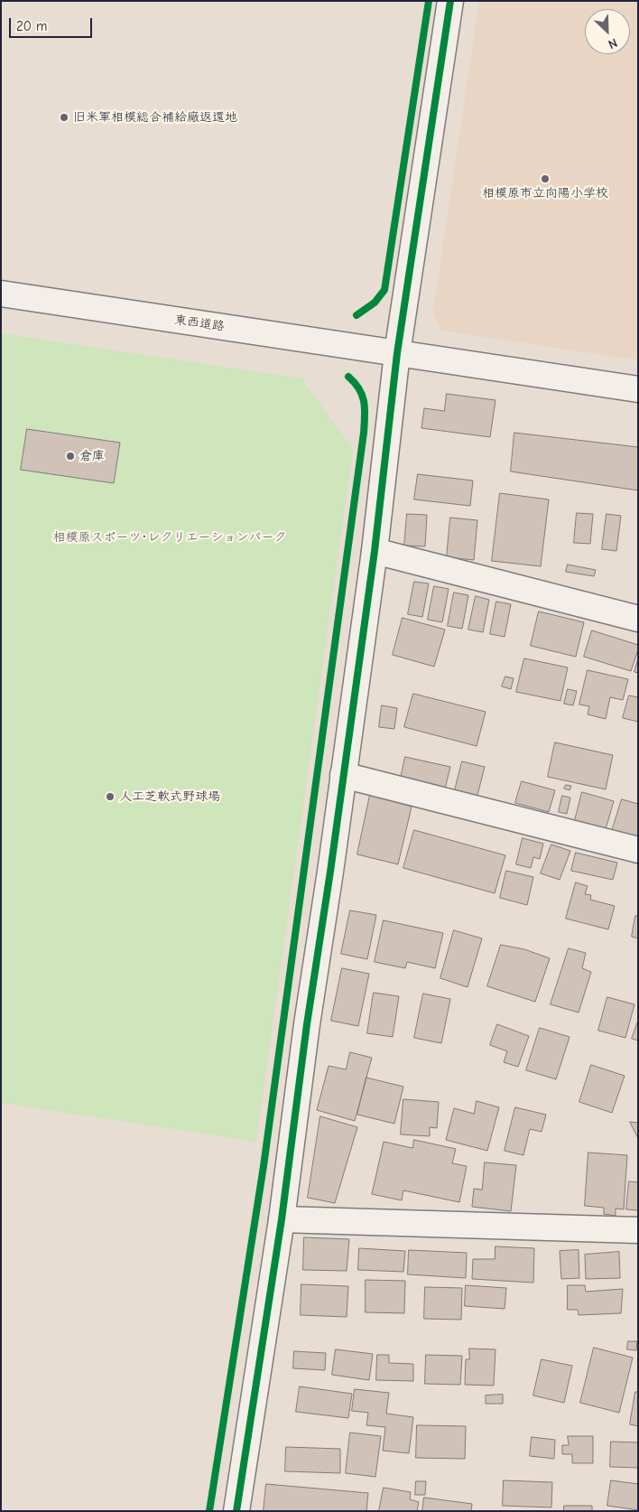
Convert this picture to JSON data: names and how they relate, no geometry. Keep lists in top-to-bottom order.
{
  "streets": {
    "street": ["東西道路"]
  },
  "parks": ["相模原スポーツ･レクリエーションパーク"],
  "places": [
    "旧米軍相模総合補給廠返還地",
    "相模原市立向陽小学校",
    "倉庫",
    "人工芝軟式野球場"
  ],
  "scale_bar": "20 m",
  "north": "bottom right"
}
